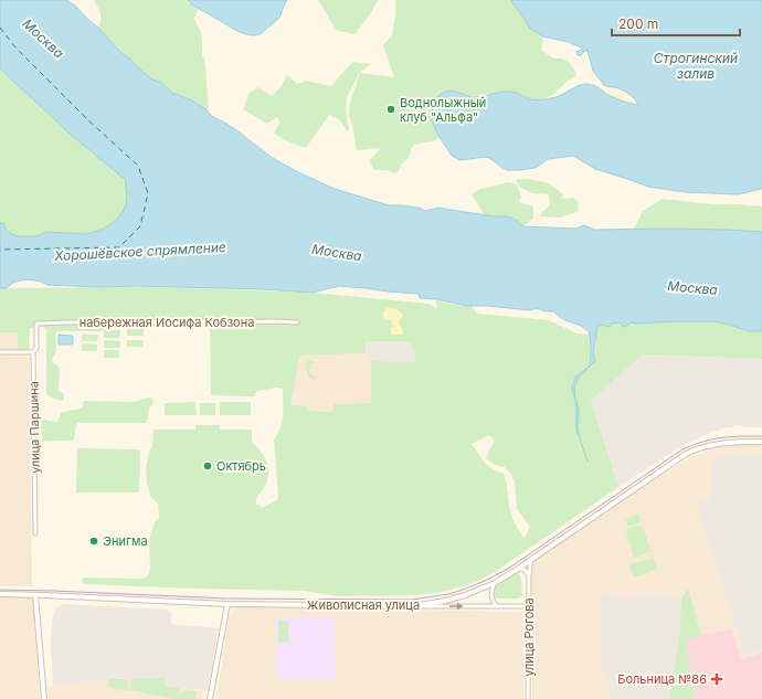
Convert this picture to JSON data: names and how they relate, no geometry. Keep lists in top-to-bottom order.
{
  "streets": {
    "street": [
      "набережная Иосифа Кобзона",
      "улица Паршина",
      "Живописная улица",
      "улица Рогова"
    ]
  },
  "crossings": [
    ["набережная Иосифа Кобзона", "улица Паршина"],
    ["Живописная улица", "улица Рогова"]
  ],
  "water": ["Москва", "Строгинский залив", "Хорошёвское спрямление"],
  "places": {
    "other": ["Воднолыжный клуб \"Альфа\"", "Октябрь", "Энигма"],
    "health": ["Больница №86"]
  },
  "scale_bar": "200 m"
}
